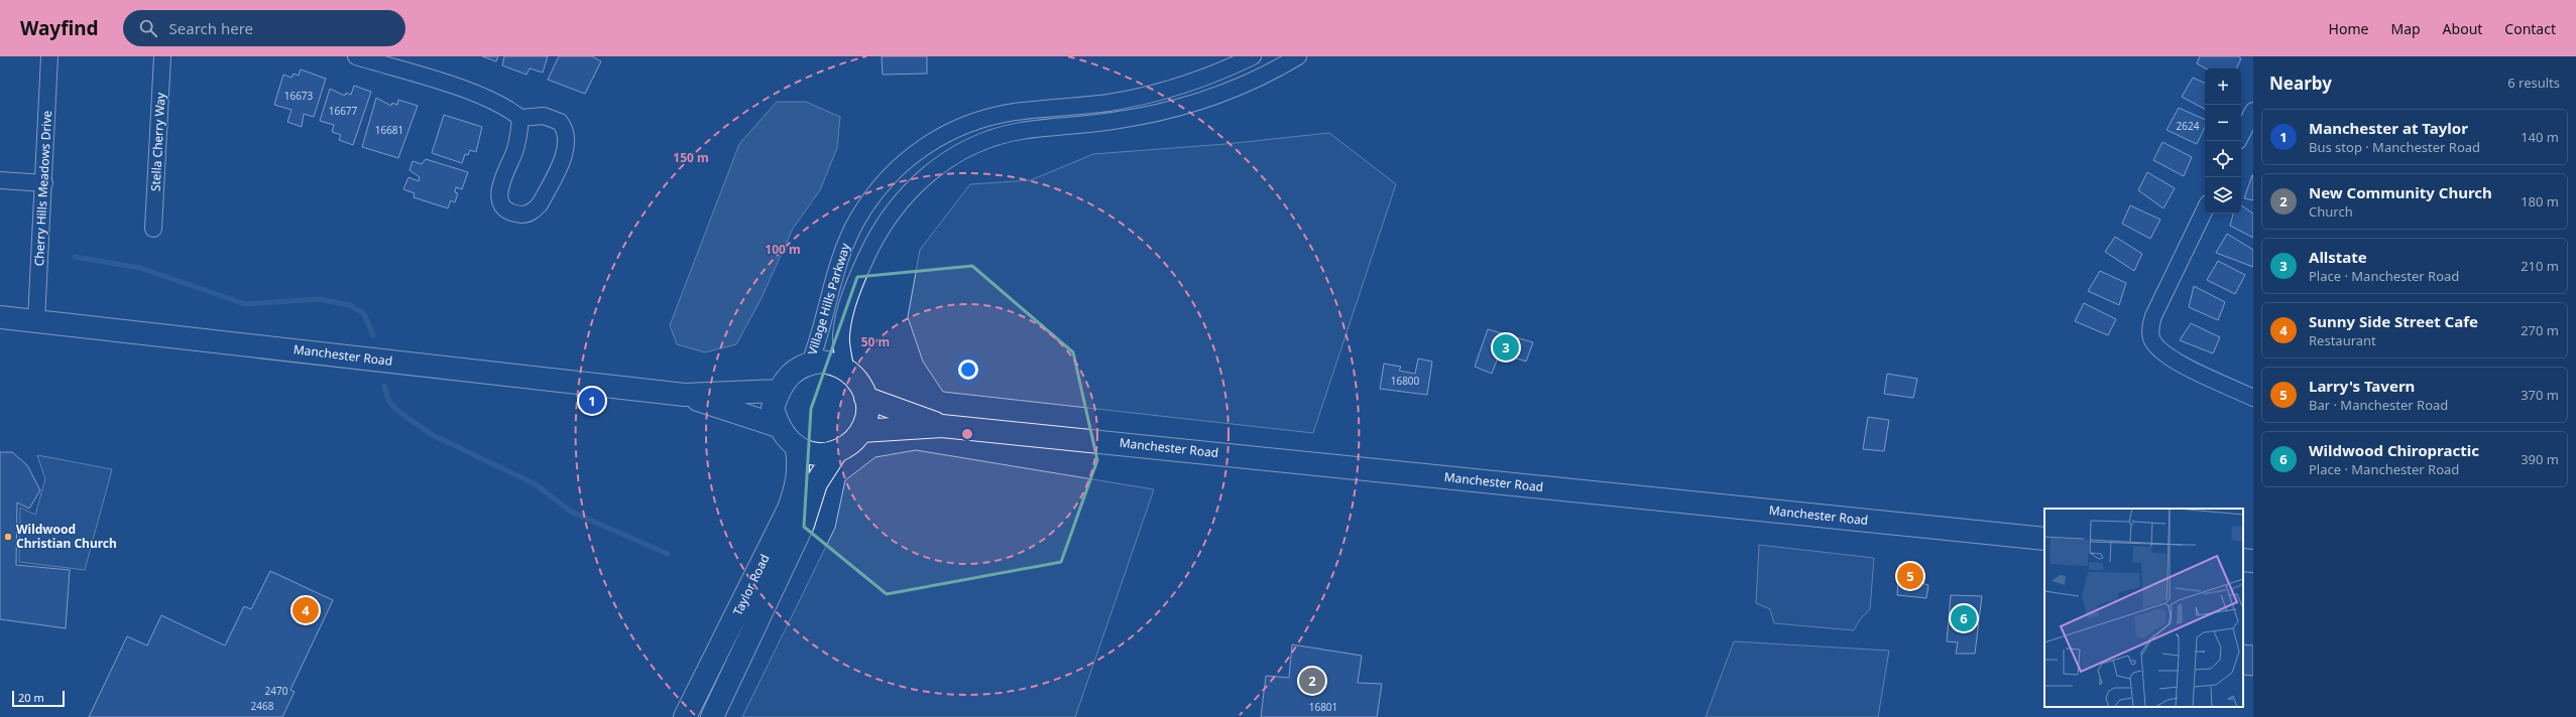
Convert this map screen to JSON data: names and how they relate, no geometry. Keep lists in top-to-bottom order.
{
  "streets": {
    "street": [
      "Stella Cherry Way",
      "Cherry Hills Meadows Drive",
      "Village Hills Parkway",
      "Manchester Road",
      "Taylor Road"
    ]
  },
  "crossings": [
    ["Cherry Hills Meadows Drive", "Manchester Road"],
    ["Village Hills Parkway", "Manchester Road"],
    ["Village Hills Parkway", "Taylor Road"],
    ["Manchester Road", "Taylor Road"]
  ],
  "places": ["Wildwood Christian Church"],
  "house_numbers": [
    "16673",
    "16677",
    "2624",
    "16681",
    "16800",
    "2470",
    "2468",
    "16801"
  ],
  "scale_bar": "20 m",
  "page": {
    "header": "Wayfind",
    "search": "Search here",
    "nav": [
      "Home",
      "Map",
      "About",
      "Contact"
    ],
    "heading": ["Nearby", "6 results"],
    "map_buttons": ["+", "−"],
    "list": [
      {
        "mark": "1",
        "name": "Manchester at Taylor",
        "note": "Bus stop · Manchester Road",
        "value": "140 m"
      },
      {
        "mark": "2",
        "name": "New Community Church",
        "note": "Church",
        "value": "180 m"
      },
      {
        "mark": "3",
        "name": "Allstate",
        "note": "Place · Manchester Road",
        "value": "210 m"
      },
      {
        "mark": "4",
        "name": "Sunny Side Street Cafe",
        "note": "Restaurant",
        "value": "270 m"
      },
      {
        "mark": "5",
        "name": "Larry's Tavern",
        "note": "Bar · Manchester Road",
        "value": "370 m"
      },
      {
        "mark": "6",
        "name": "Wildwood Chiropractic",
        "note": "Place · Manchester Road",
        "value": "390 m"
      }
    ],
    "pins": [
      "3",
      "1",
      "5",
      "4",
      "6",
      "2"
    ],
    "scale": "20 m"
  },
  "rings": ["150 m", "100 m", "50 m"]
}
